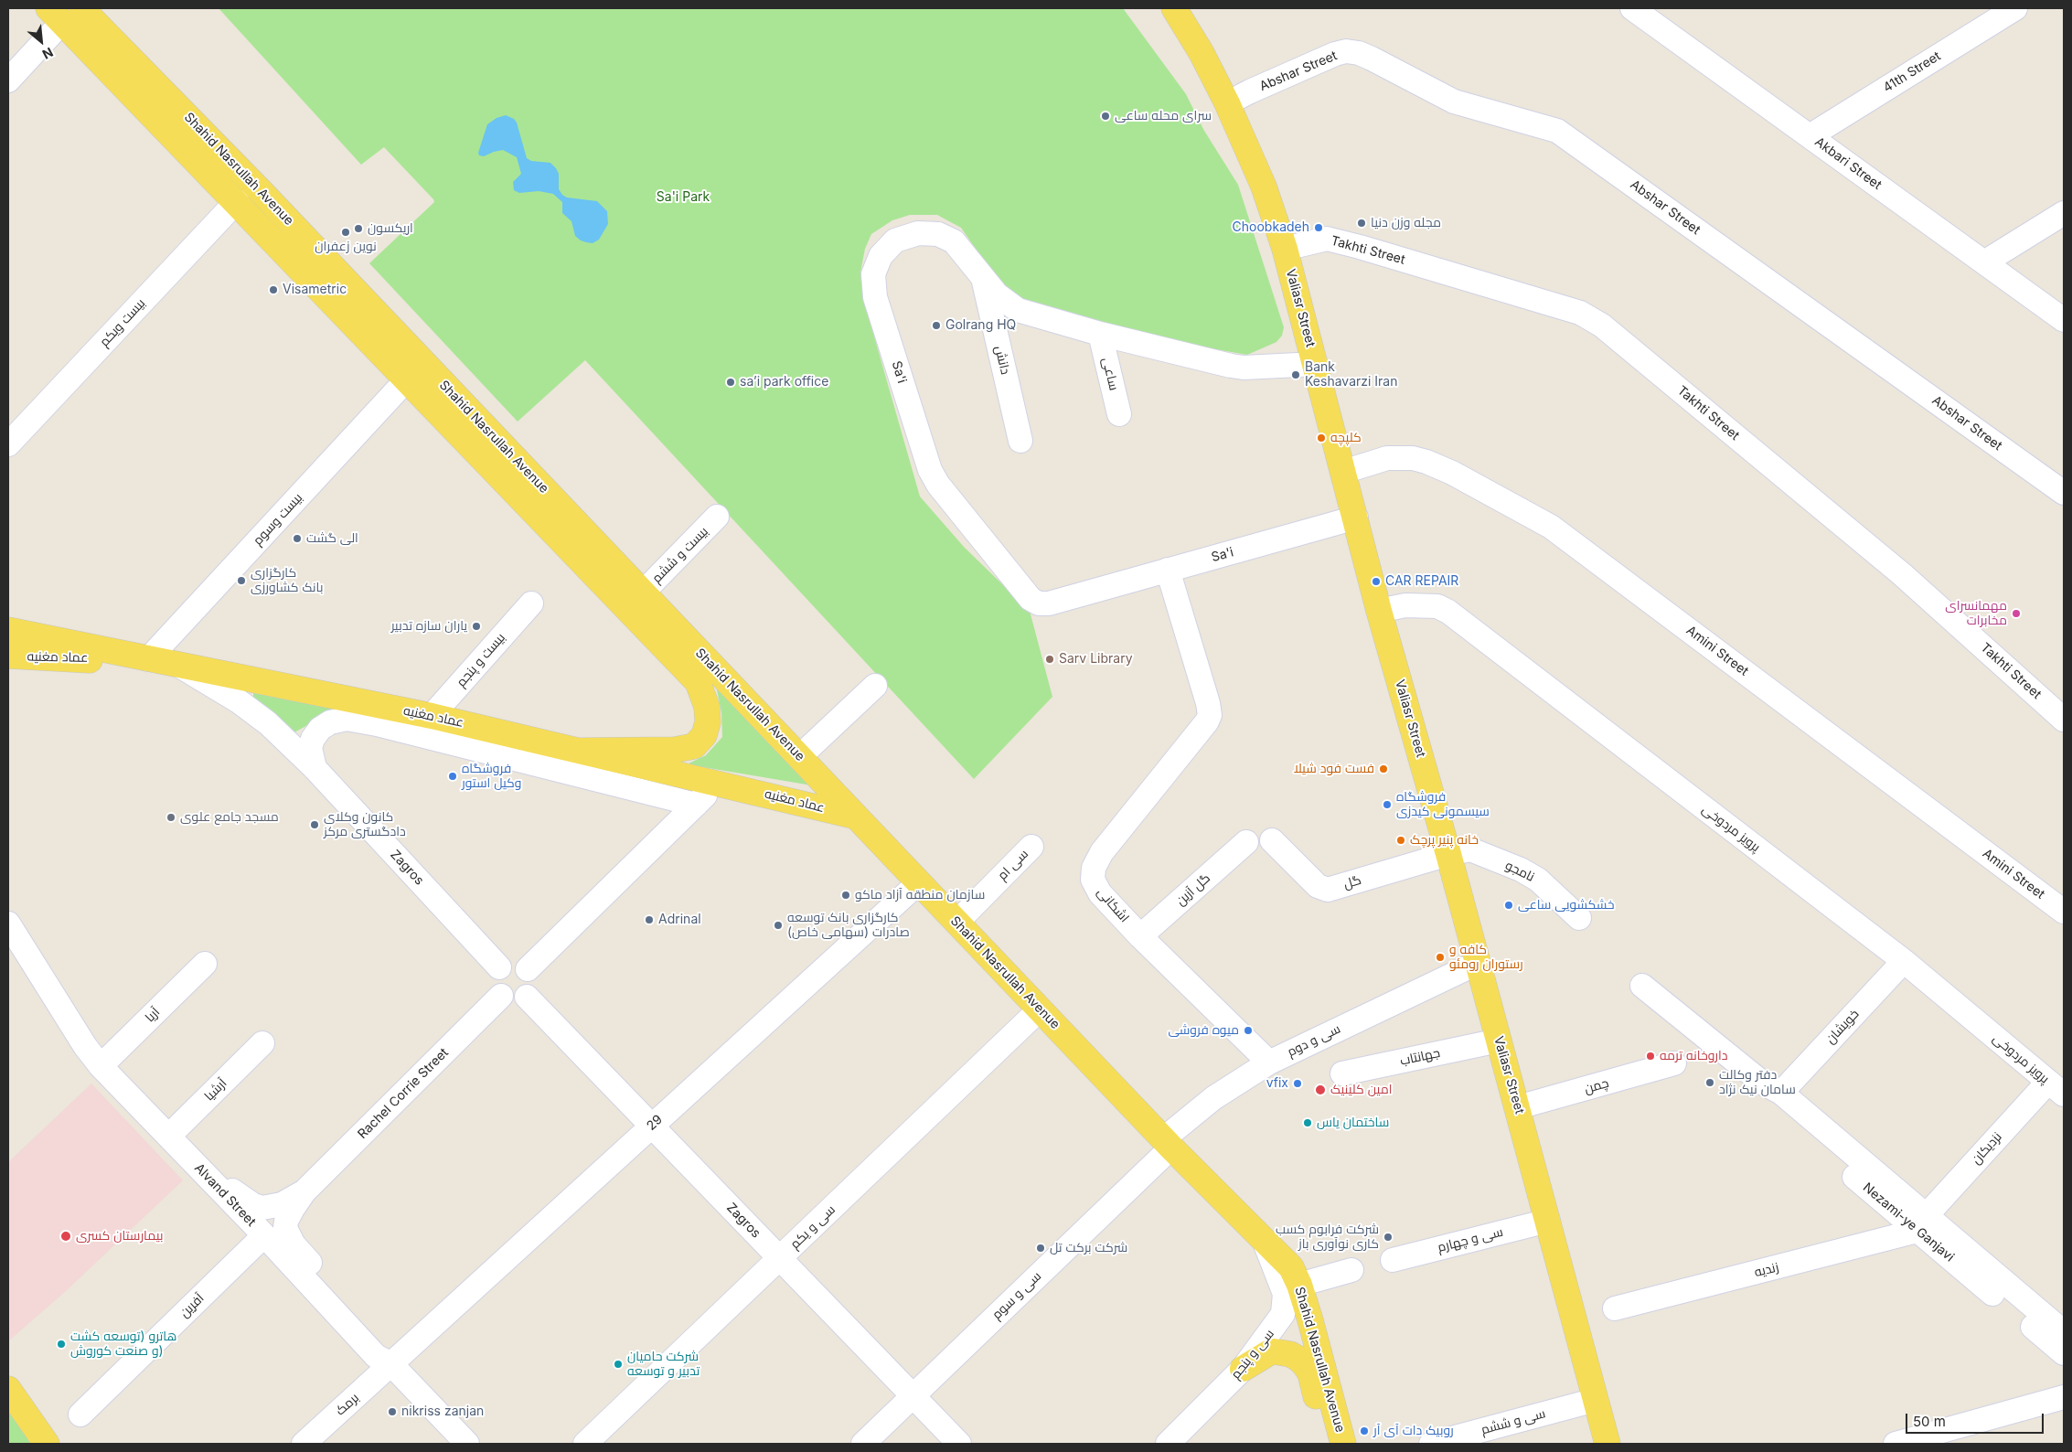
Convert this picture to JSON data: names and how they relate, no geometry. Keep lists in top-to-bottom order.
{
  "streets": {
    "main road": ["Shahid Nasrullah Avenue", "Valiasr Street", "عماد مغنیه"],
    "street": [
      "Abshar Street",
      "41th Street",
      "Akbari Street",
      "Takhti Street",
      "بیست ویکم",
      "دانش",
      "Sa'i",
      "ساعی",
      "بیست وسوم",
      "بیست و ششم",
      "Amini Street",
      "بیست و پنجم",
      "پرویز مردوخی",
      "سی ام",
      "Zagros",
      "نامجو",
      "گل",
      "گل آزین",
      "اشکانی",
      "آریا",
      "خویشان",
      "سی و دوم",
      "جهانتاب",
      "چمن",
      "آرشیا",
      "Rachel Corrie Street",
      "29",
      "نزدیکان",
      "Alvand Street",
      "Nezami-ye Ganjavi",
      "سی و یکم",
      "سی و چهارم",
      "زندیه",
      "سی و سوم",
      "آفرین",
      "سی و پنجم",
      "برمک",
      "سی و ششم"
    ]
  },
  "crossings": [
    ["Abshar Street", "Valiasr Street"],
    ["41th Street", "Akbari Street"],
    ["Shahid Nasrullah Avenue", "بیست ویکم"],
    ["Shahid Nasrullah Avenue", "بیست وسوم"],
    ["Shahid Nasrullah Avenue", "بیست و ششم"],
    ["Shahid Nasrullah Avenue", "عماد مغنیه"],
    ["Shahid Nasrullah Avenue", "سی ام"],
    ["Shahid Nasrullah Avenue", "سی و دوم"],
    ["Shahid Nasrullah Avenue", "29"],
    ["Shahid Nasrullah Avenue", "سی و یکم"],
    ["Shahid Nasrullah Avenue", "سی و سوم"],
    ["Shahid Nasrullah Avenue", "سی و پنجم"],
    ["Takhti Street", "Valiasr Street"],
    ["Valiasr Street", "Sa'i"],
    ["Valiasr Street", "Amini Street"],
    ["Valiasr Street", "پرویز مردوخی"],
    ["Valiasr Street", "نامجو"],
    ["Valiasr Street", "گل"],
    ["Valiasr Street", "سی و دوم"],
    ["Valiasr Street", "جهانتاب"],
    ["Valiasr Street", "چمن"],
    ["Valiasr Street", "سی و چهارم"],
    ["Valiasr Street", "سی و ششم"],
    ["دانش", "Sa'i"],
    ["Sa'i", "ساعی"],
    ["Sa'i", "اشکانی"],
    ["بیست وسوم", "عماد مغنیه"],
    ["عماد مغنیه", "بیست و پنجم"],
    ["عماد مغنیه", "Zagros"],
    ["پرویز مردوخی", "خویشان"],
    ["پرویز مردوخی", "نزدیکان"],
    ["Zagros", "29"],
    ["Zagros", "سی و یکم"],
    ["Zagros", "سی و سوم"],
    ["نامجو", "گل"],
    ["گل آزین", "اشکانی"],
    ["اشکانی", "سی و دوم"],
    ["آریا", "Alvand Street"],
    ["خویشان", "Nezami-ye Ganjavi"],
    ["سی و دوم", "سی و سوم"],
    ["آرشیا", "Alvand Street"],
    ["29", "Alvand Street"],
    ["29", "برمک"],
    ["نزدیکان", "Nezami-ye Ganjavi"],
    ["نزدیکان", "زندیه"],
    ["Alvand Street", "آفرین"],
    ["Alvand Street", "برمک"],
    ["Nezami-ye Ganjavi", "زندیه"]
  ],
  "parks": ["Sa'i Park"],
  "places": [
    "سرای محله ساعی",
    "مجله وزن دنیا",
    "Choobkadeh",
    "اریکسون",
    "نوین زعفران",
    "Visametric",
    "Golrang HQ",
    "Bank Keshavarzi Iran",
    "sa’i park office",
    "کلپچه",
    "الی گشت",
    "کارگزاری بانک کشاورزی",
    "CAR REPAIR",
    "مهمانسرای مخابرات",
    "یاران سازه تدبیر",
    "Sarv Library",
    "فست فود شیلا",
    "فروشگاه وکیل استور",
    "فروشگاه سیسمونی کیدزی",
    "مسجد جامع علوی",
    "کانون وکلای دادگستری مرکز",
    "خانه پنیر پرچک",
    "سازمان منطقه آزاد ماکو",
    "خشکشویی ساعی",
    "Adrinal",
    "کارگزاری بانک توسعه صادرات (سهامی خاص)",
    "کافه و رستوران رومئو",
    "میوه فروشی",
    "داروخانه ترمه",
    "دفتر وکالت سامان نیک نژاد",
    "vfix",
    "امین کلینیک",
    "ساختمان یاس",
    "بیمارستان کسری",
    "شرکت فرابوم کسب کاری نوآوری باز",
    "شرکت برکت تل",
    "هاترو (توسعه کشت و صنعت کوروش)",
    "شرکت حامیان تدبیر و توسعه",
    "nikriss zanjan",
    "روبیک دات آی آر"
  ],
  "scale_bar": "50 m",
  "north": "bottom right"
}
